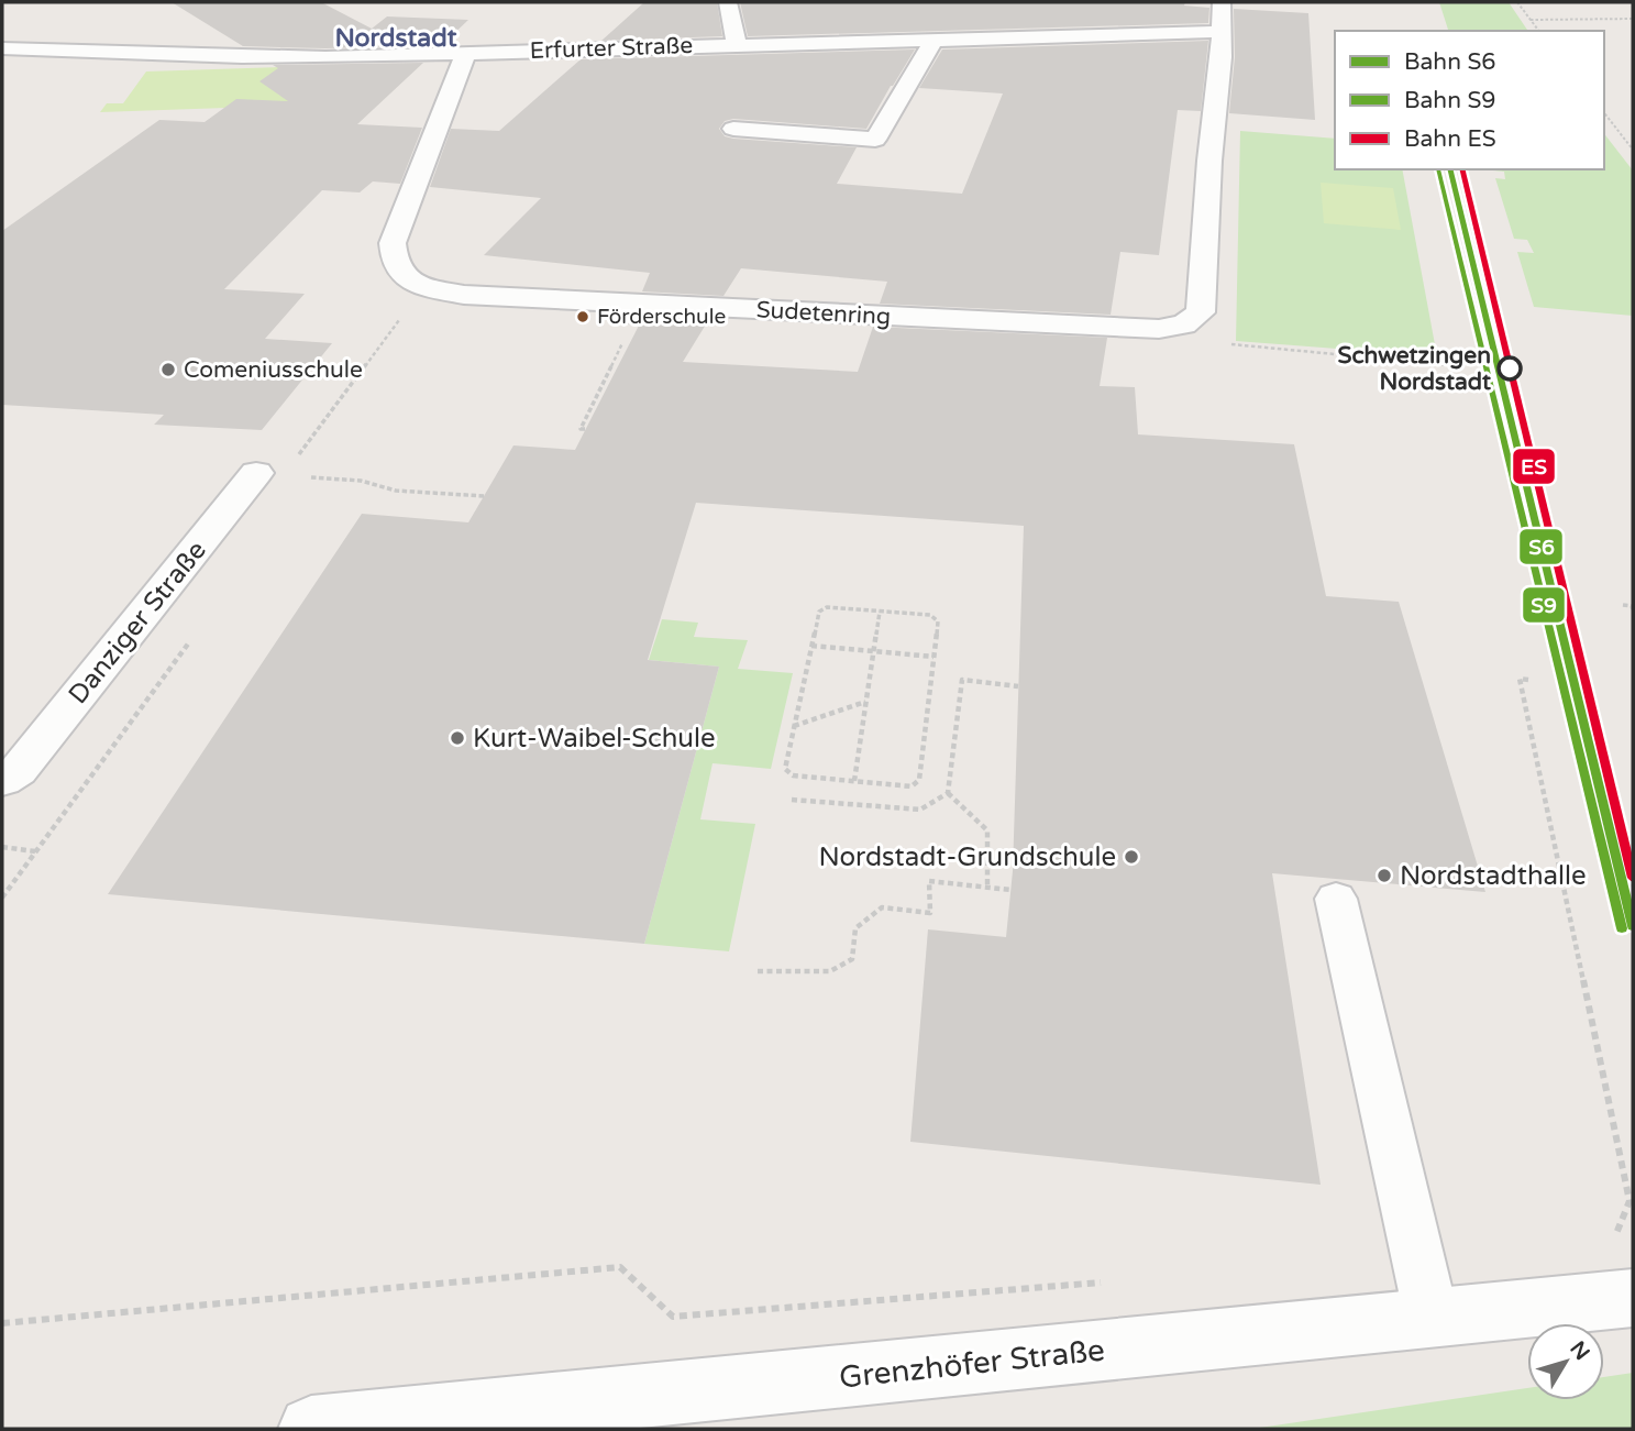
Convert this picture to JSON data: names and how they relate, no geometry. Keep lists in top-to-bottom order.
{
  "streets": {
    "street": [
      "Erfurter Straße",
      "Sudetenring",
      "Danziger Straße",
      "Grenzhöfer Straße"
    ]
  },
  "crossings": [
    ["Erfurter Straße", "Sudetenring"]
  ],
  "districts": ["Nordstadt"],
  "places": [
    "Förderschule",
    "Schwetzingen Nordstadt",
    "Comeniusschule",
    "Kurt-Waibel-Schule",
    "Nordstadt-Grundschule",
    "Nordstadthalle"
  ],
  "lines": ["rail line S6", "rail line S9", "rail line ES"],
  "legend": ["Bahn S6", "Bahn S9", "Bahn ES"],
  "north": "top right"
}
